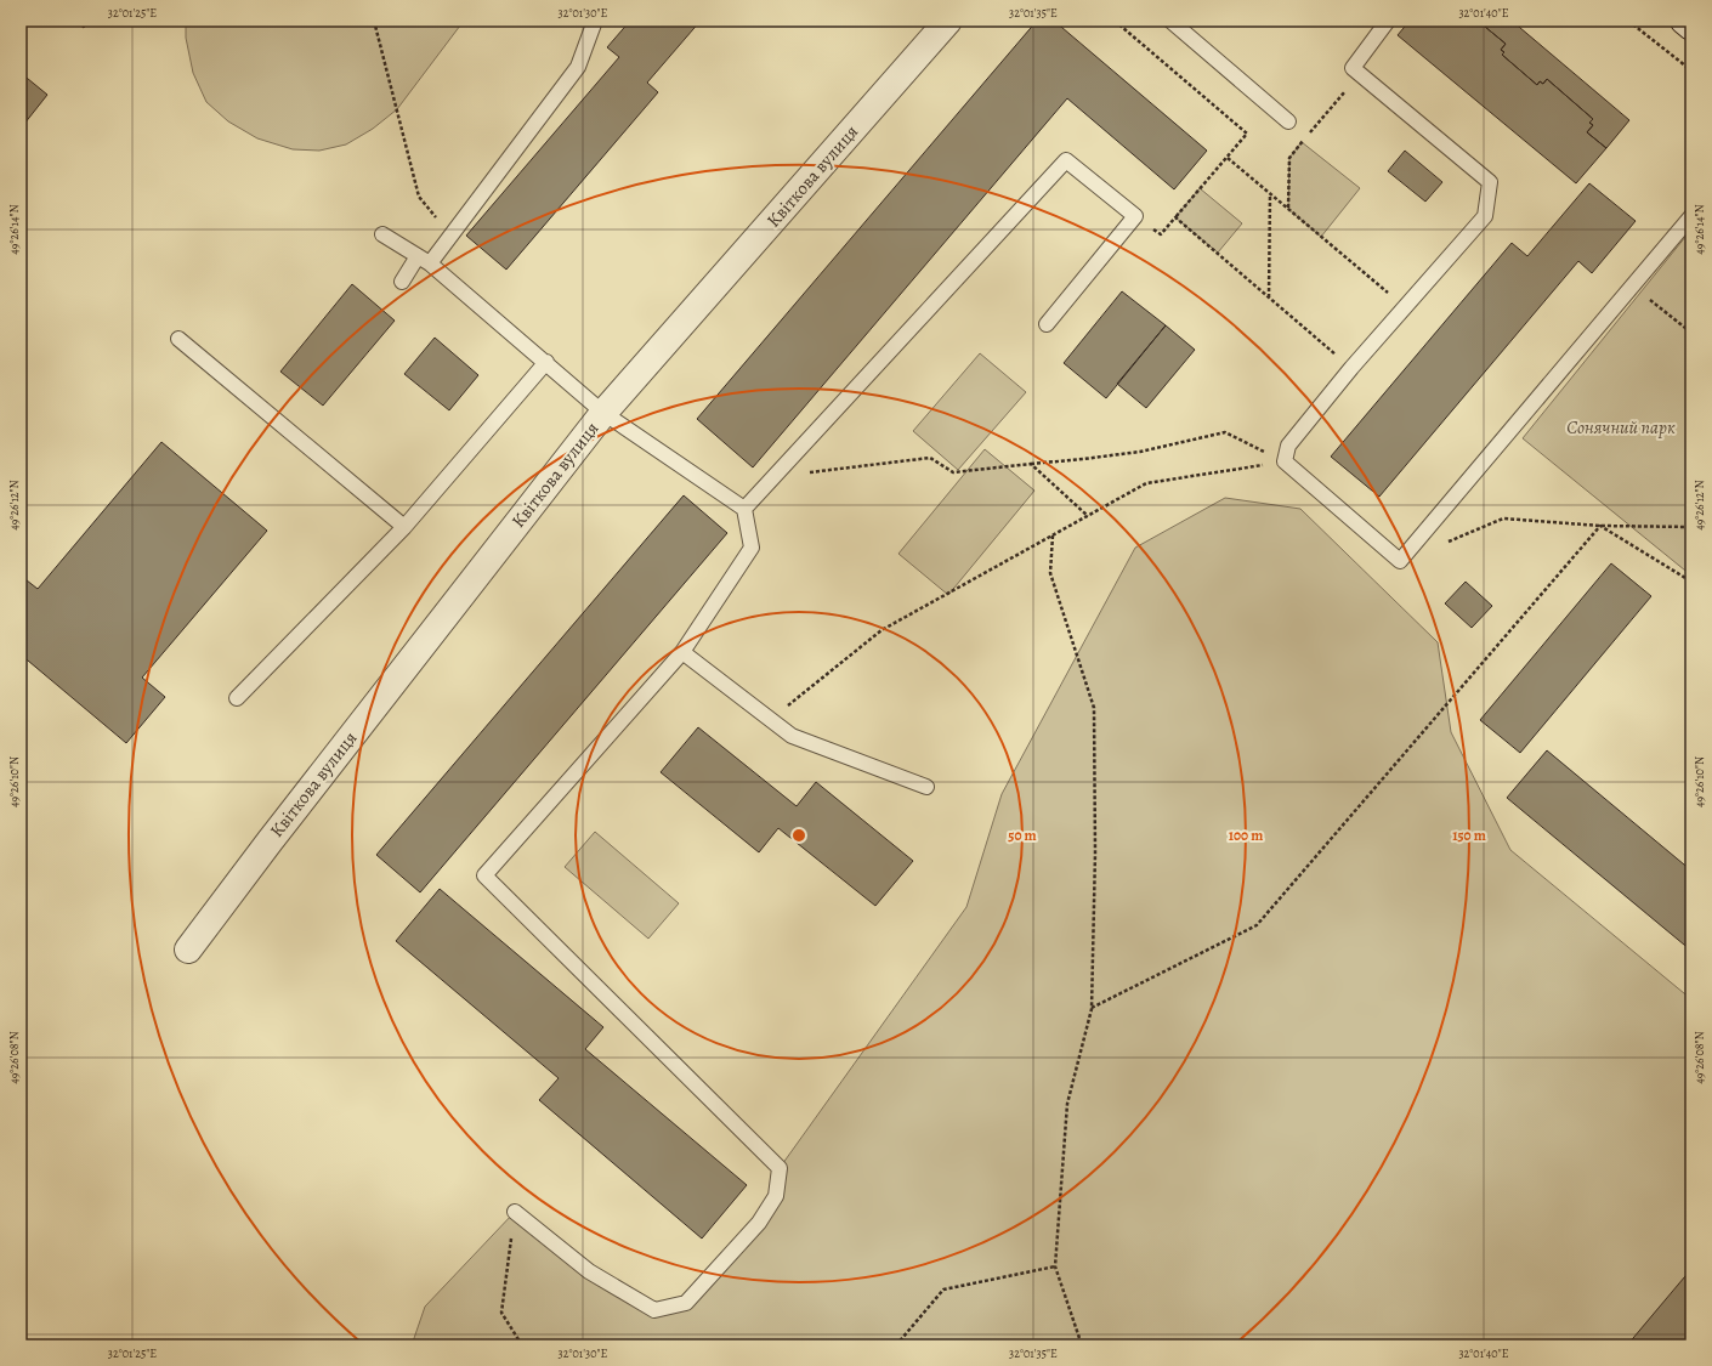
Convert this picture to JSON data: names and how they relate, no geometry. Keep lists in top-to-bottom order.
{
  "streets": {
    "street": ["Квіткова вулиця"]
  },
  "parks": ["Сонячний парк"],
  "coordinates": [
    "32°01'25\"E",
    "32°01'30\"E",
    "32°01'35\"E",
    "32°01'40\"E",
    "49°26'14\"N",
    "49°26'12\"N",
    "49°26'10\"N",
    "49°26'08\"N"
  ],
  "rings": ["50 m", "100 m", "150 m"]
}
